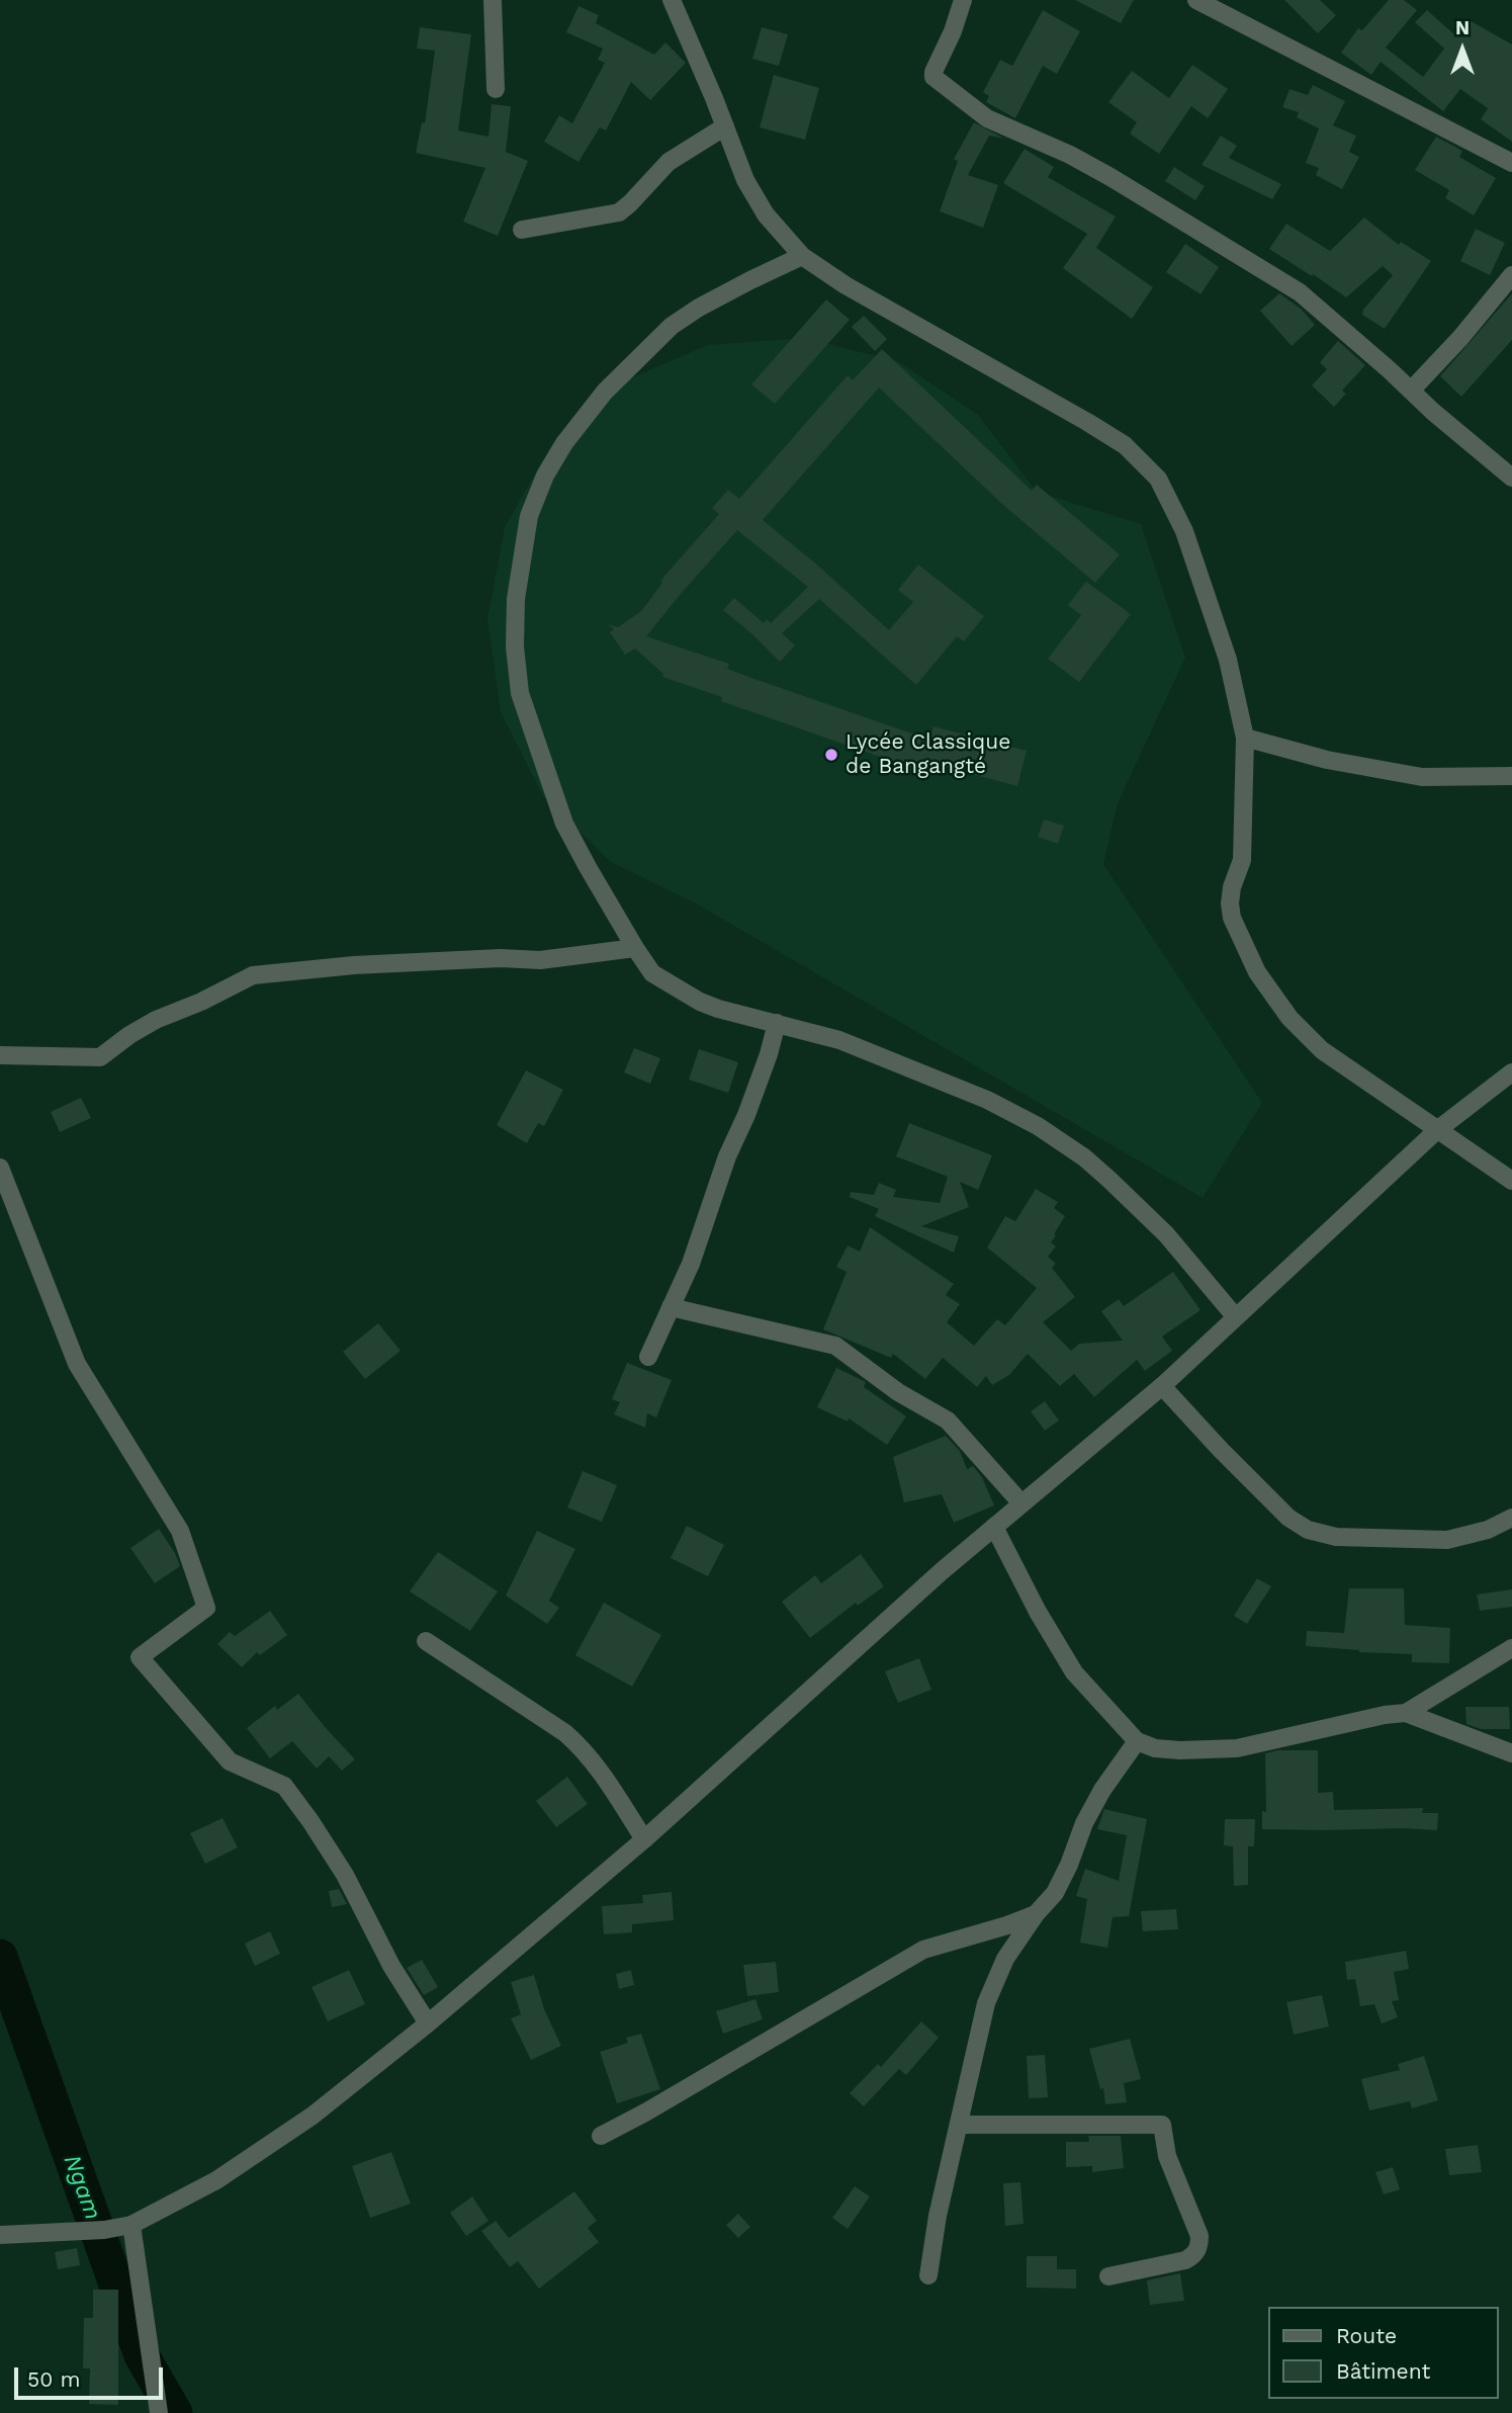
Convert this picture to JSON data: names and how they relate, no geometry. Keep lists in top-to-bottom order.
{
  "water": ["Ngam"],
  "places": ["Lycée Classique de Bangangté"],
  "legend": ["Route", "Bâtiment"],
  "scale_bar": "50 m",
  "north": "top"
}
